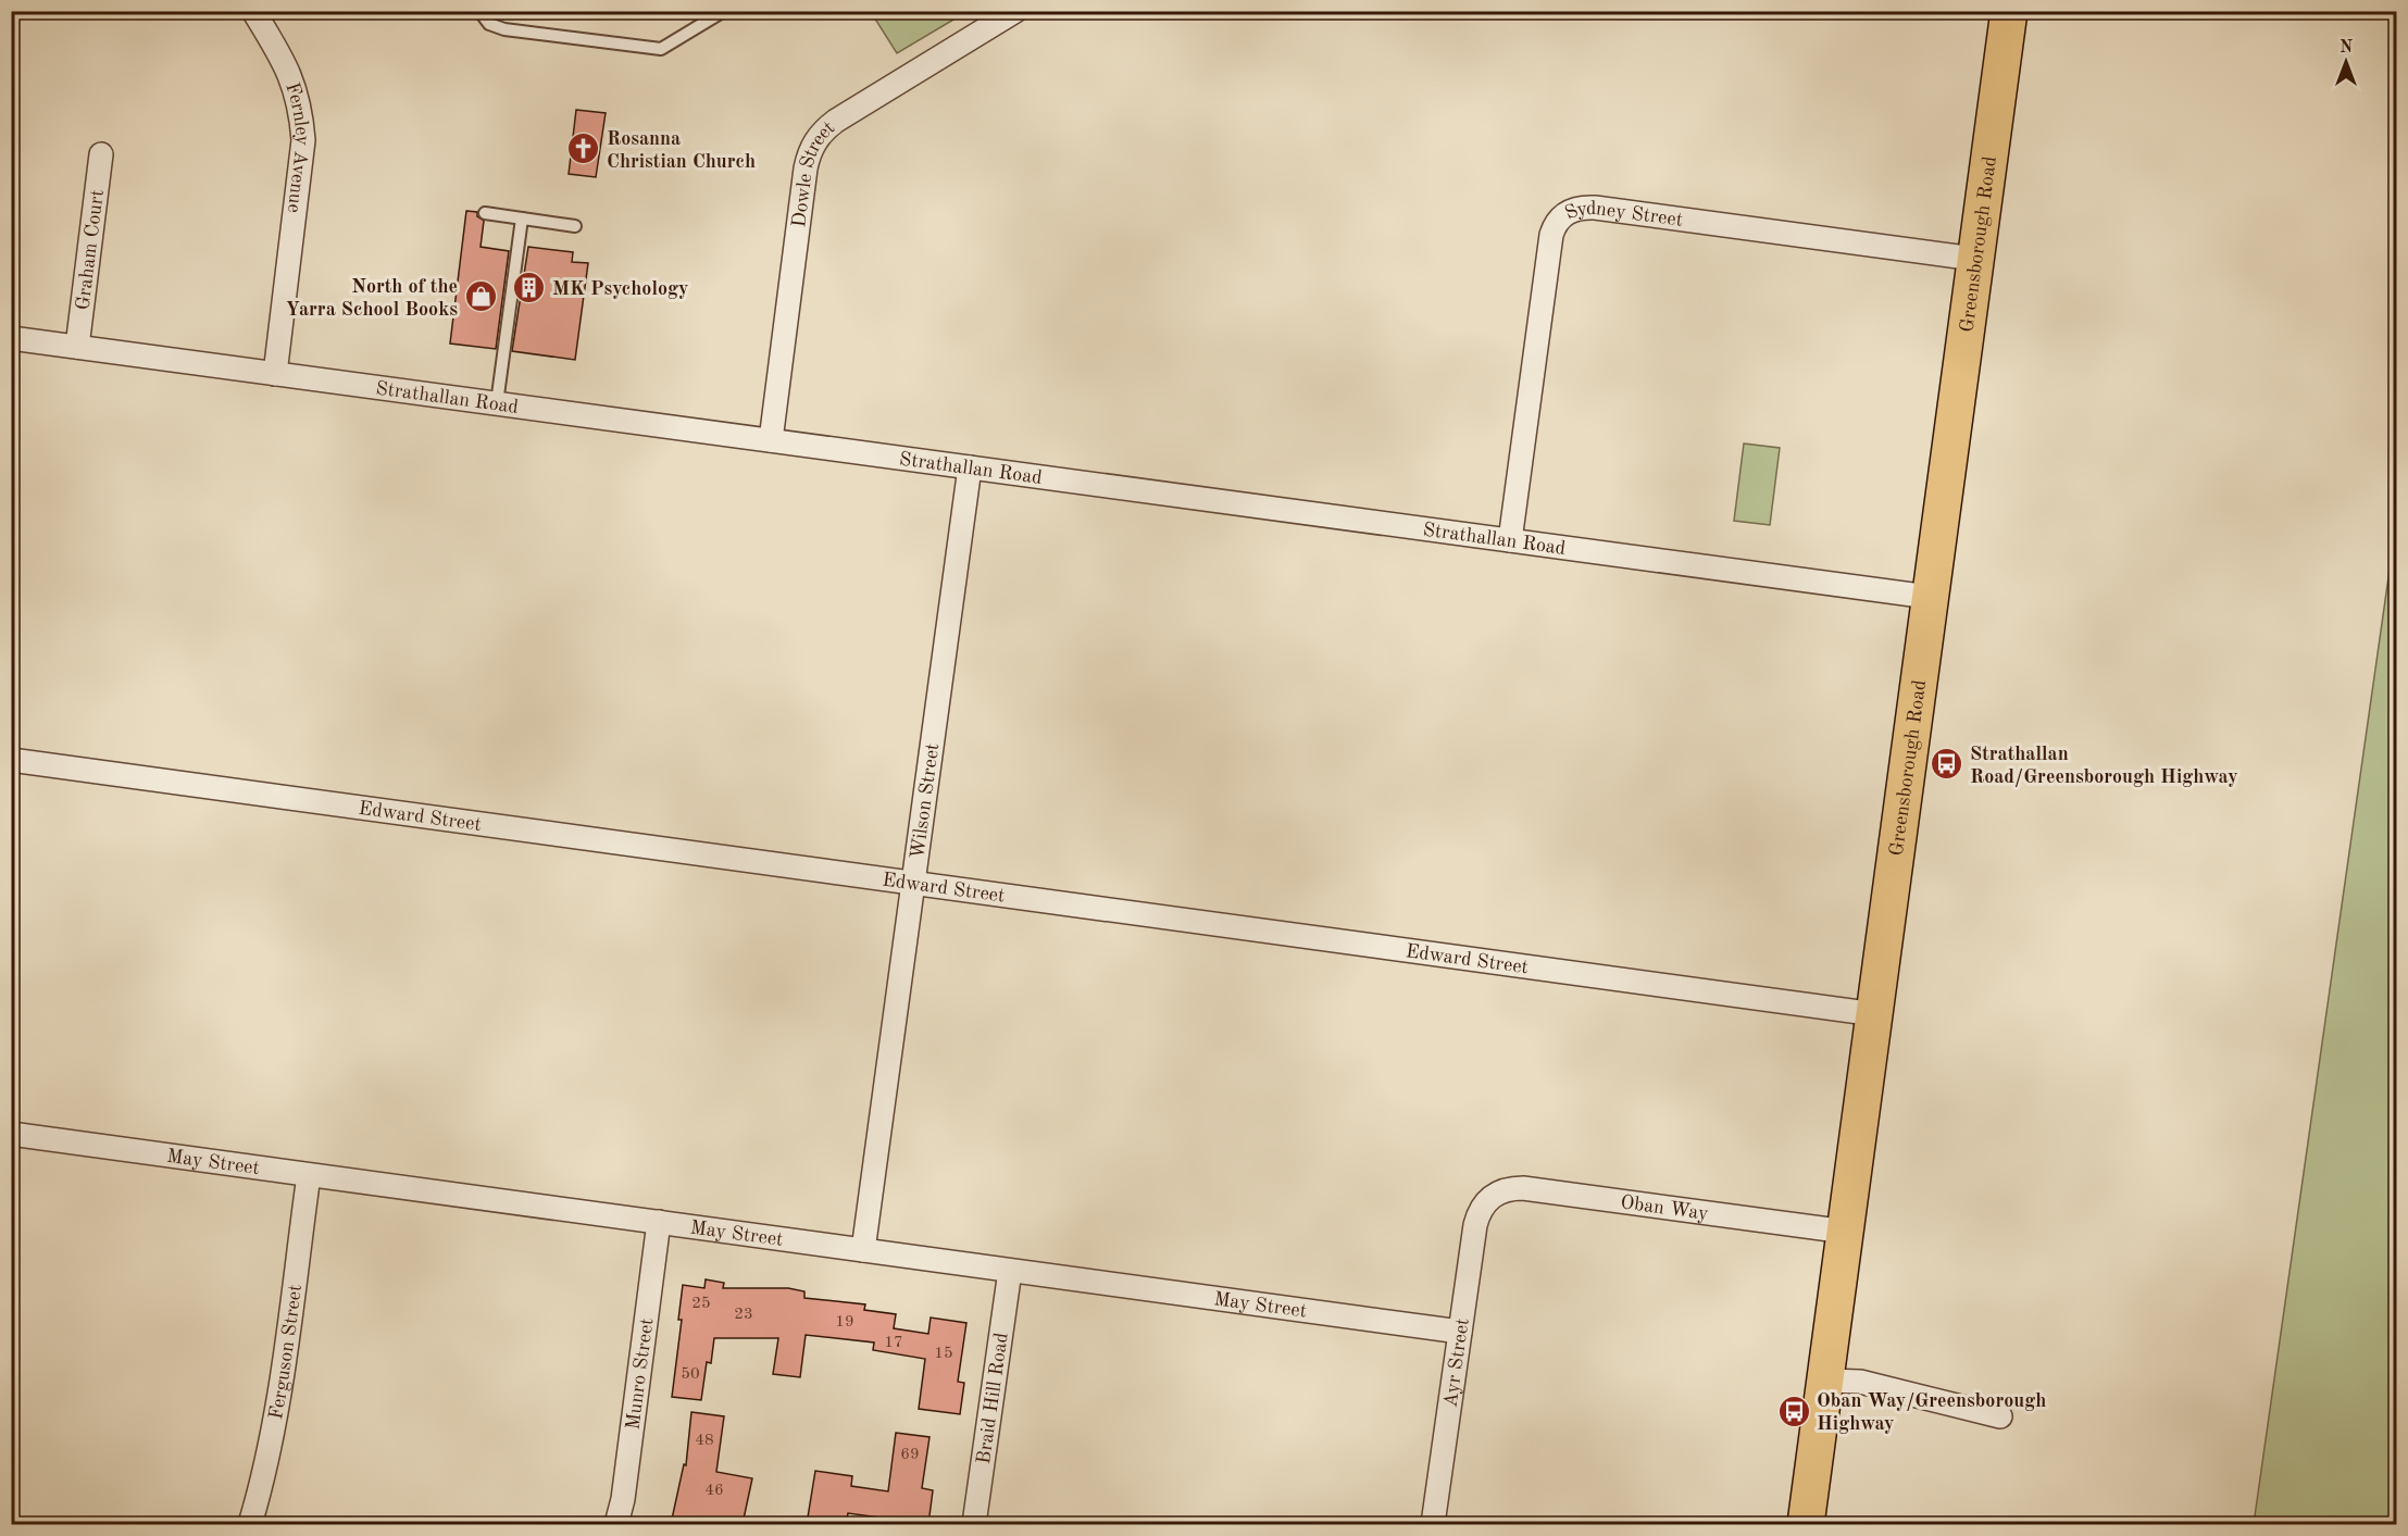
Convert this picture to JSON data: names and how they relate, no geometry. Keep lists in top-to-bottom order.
{
  "streets": {
    "highway": ["Greensborough Road"],
    "street": [
      "Fernley Avenue",
      "Dowle Street",
      "Sydney Street",
      "Graham Court",
      "Strathallan Road",
      "Wilson Street",
      "Edward Street",
      "May Street",
      "Oban Way",
      "Ferguson Street",
      "Ayr Street",
      "Munro Street",
      "Braid Hill Road"
    ]
  },
  "crossings": [
    ["Fernley Avenue", "Strathallan Road"],
    ["Dowle Street", "Strathallan Road"],
    ["Sydney Street", "Greensborough Road"],
    ["Sydney Street", "Strathallan Road"],
    ["Greensborough Road", "Strathallan Road"],
    ["Greensborough Road", "Edward Street"],
    ["Greensborough Road", "Oban Way"],
    ["Graham Court", "Strathallan Road"],
    ["Strathallan Road", "Wilson Street"],
    ["Wilson Street", "Edward Street"],
    ["Wilson Street", "May Street"],
    ["May Street", "Ferguson Street"],
    ["May Street", "Ayr Street"],
    ["May Street", "Munro Street"],
    ["May Street", "Braid Hill Road"],
    ["Oban Way", "Ayr Street"]
  ],
  "places": {
    "church": ["Rosanna Christian Church"],
    "building": ["MK Psychology"],
    "shop": ["North of the Yarra School Books"],
    "bus stop": ["Strathallan Road/Greensborough Highway", "Oban Way/Greensborough Highway"]
  },
  "house_numbers": [
    "25",
    "23",
    "19",
    "17",
    "15",
    "50",
    "48",
    "69",
    "46"
  ],
  "north": "top"
}
